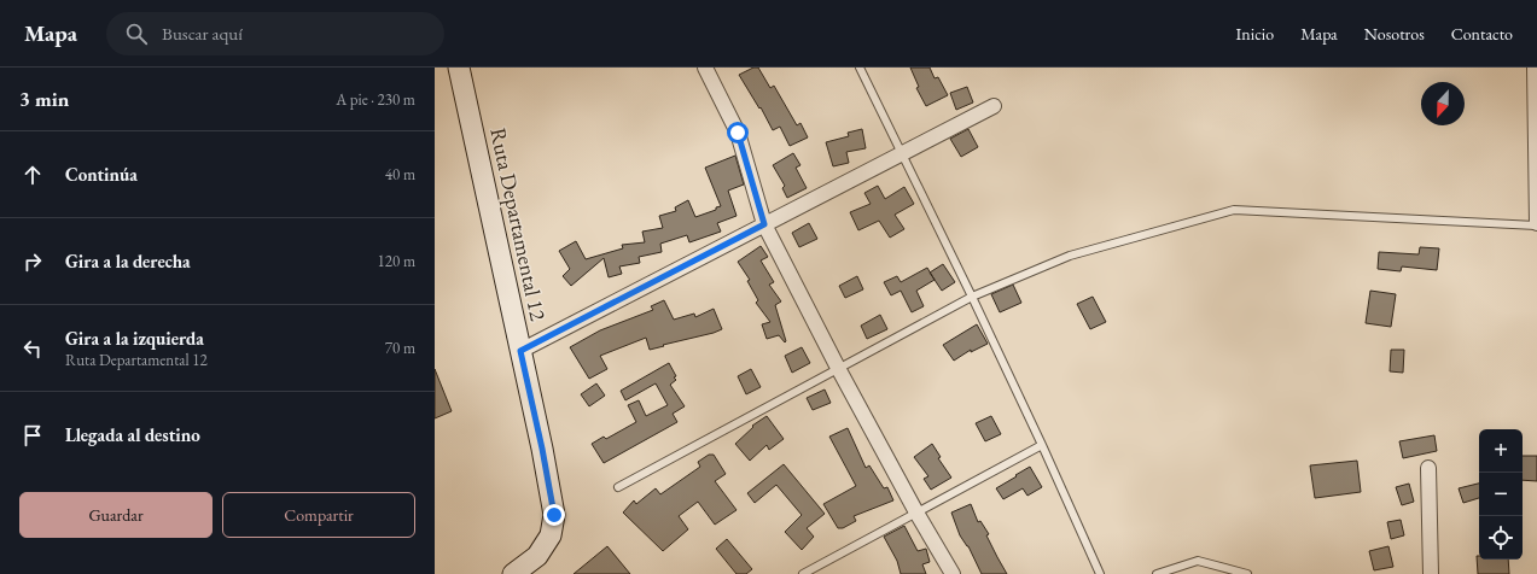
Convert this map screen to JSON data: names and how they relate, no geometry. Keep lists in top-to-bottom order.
{
  "streets": {
    "main road": ["Ruta Departamental 12"]
  },
  "north": "bottom",
  "page": {
    "header": "Mapa",
    "search": "Buscar aquí",
    "nav": [
      "Inicio",
      "Mapa",
      "Nosotros",
      "Contacto"
    ],
    "heading": ["3 min", "A pie · 230 m"],
    "list": [
      ["Continúa", "40 m"],
      ["Gira a la derecha", "120 m"],
      ["Gira a la izquierda", "Ruta Departamental 12", "70 m"],
      "Llegada al destino"
    ],
    "map_buttons": ["+", "−"],
    "buttons": ["Guardar", "Compartir"]
  }
}
